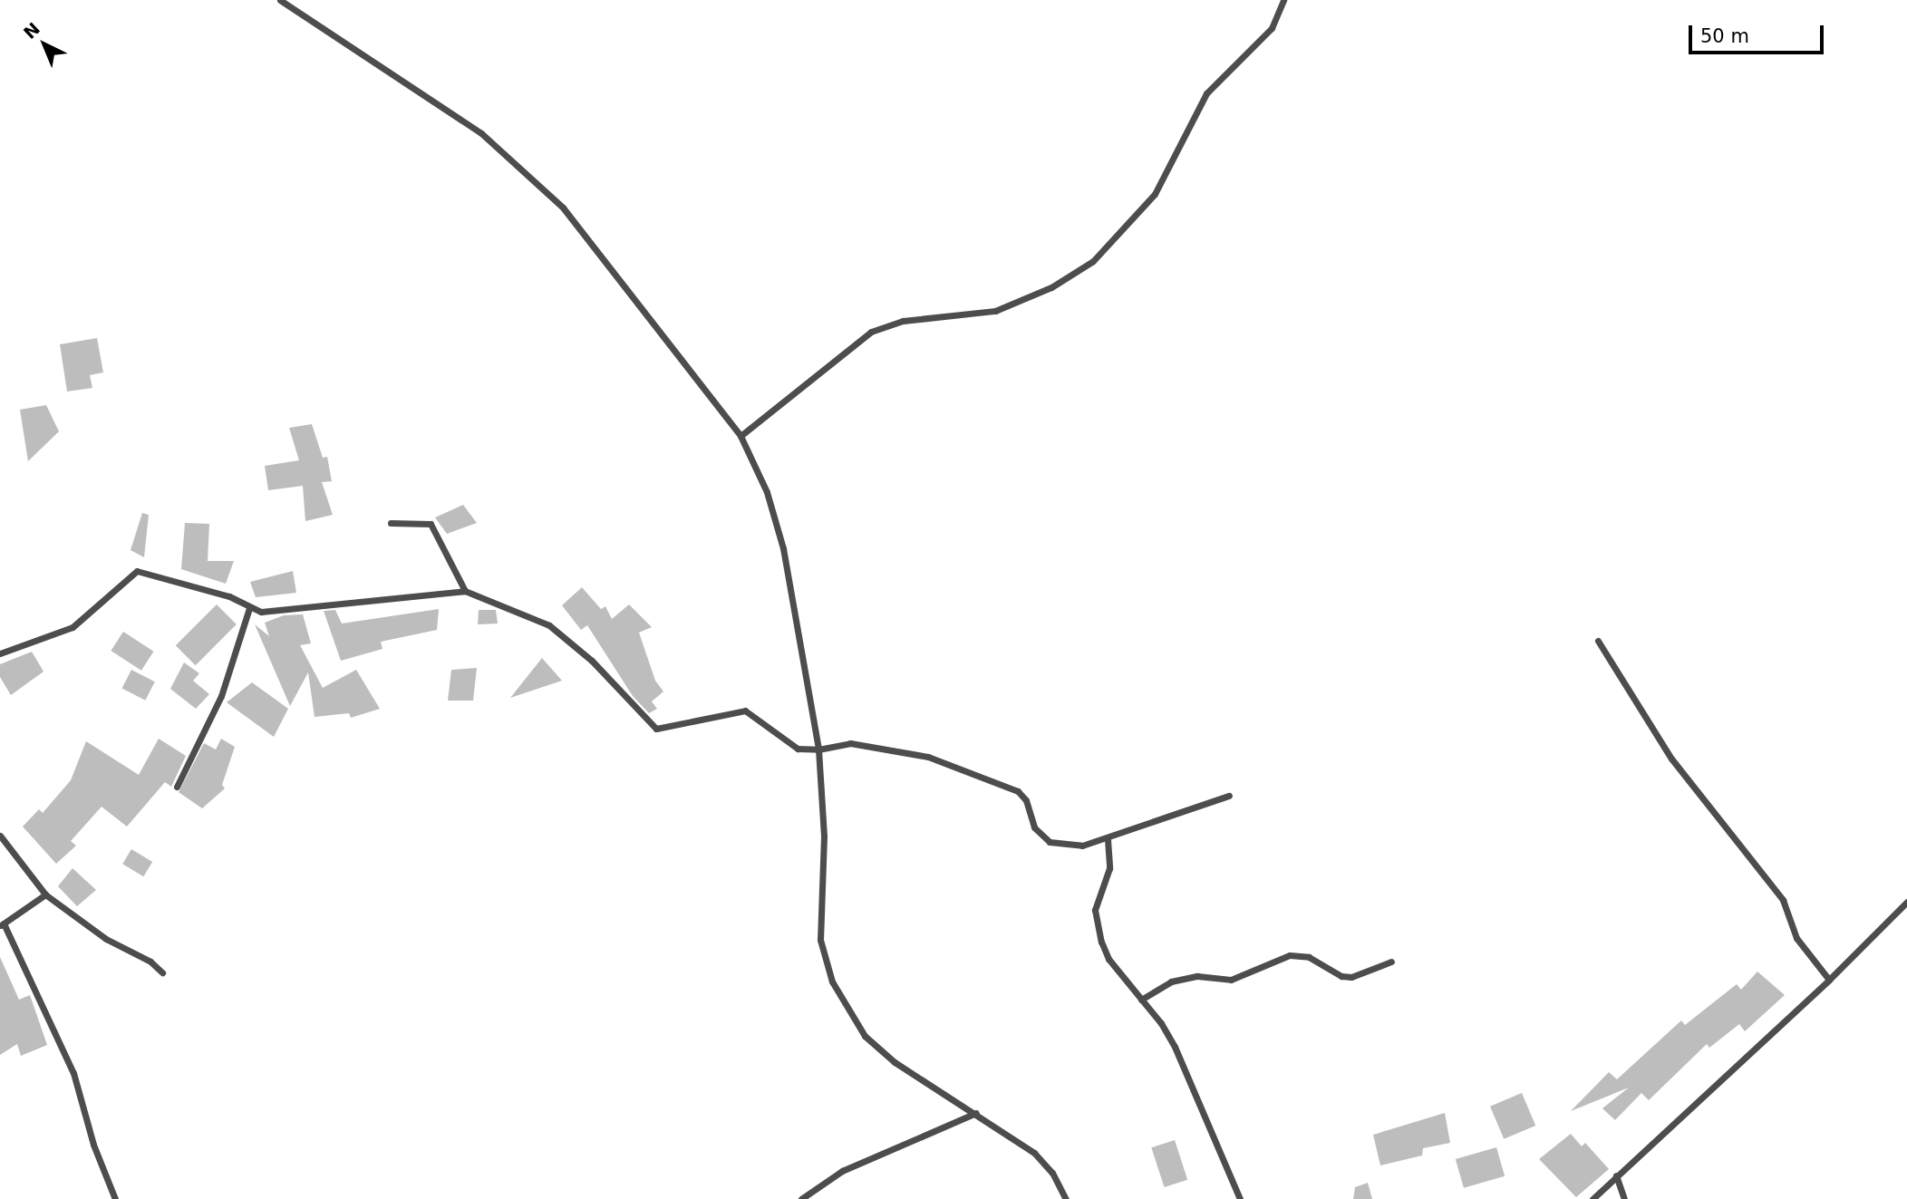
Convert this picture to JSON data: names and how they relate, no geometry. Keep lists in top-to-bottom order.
{
  "scale_bar": "50 m",
  "north": "top left"
}
